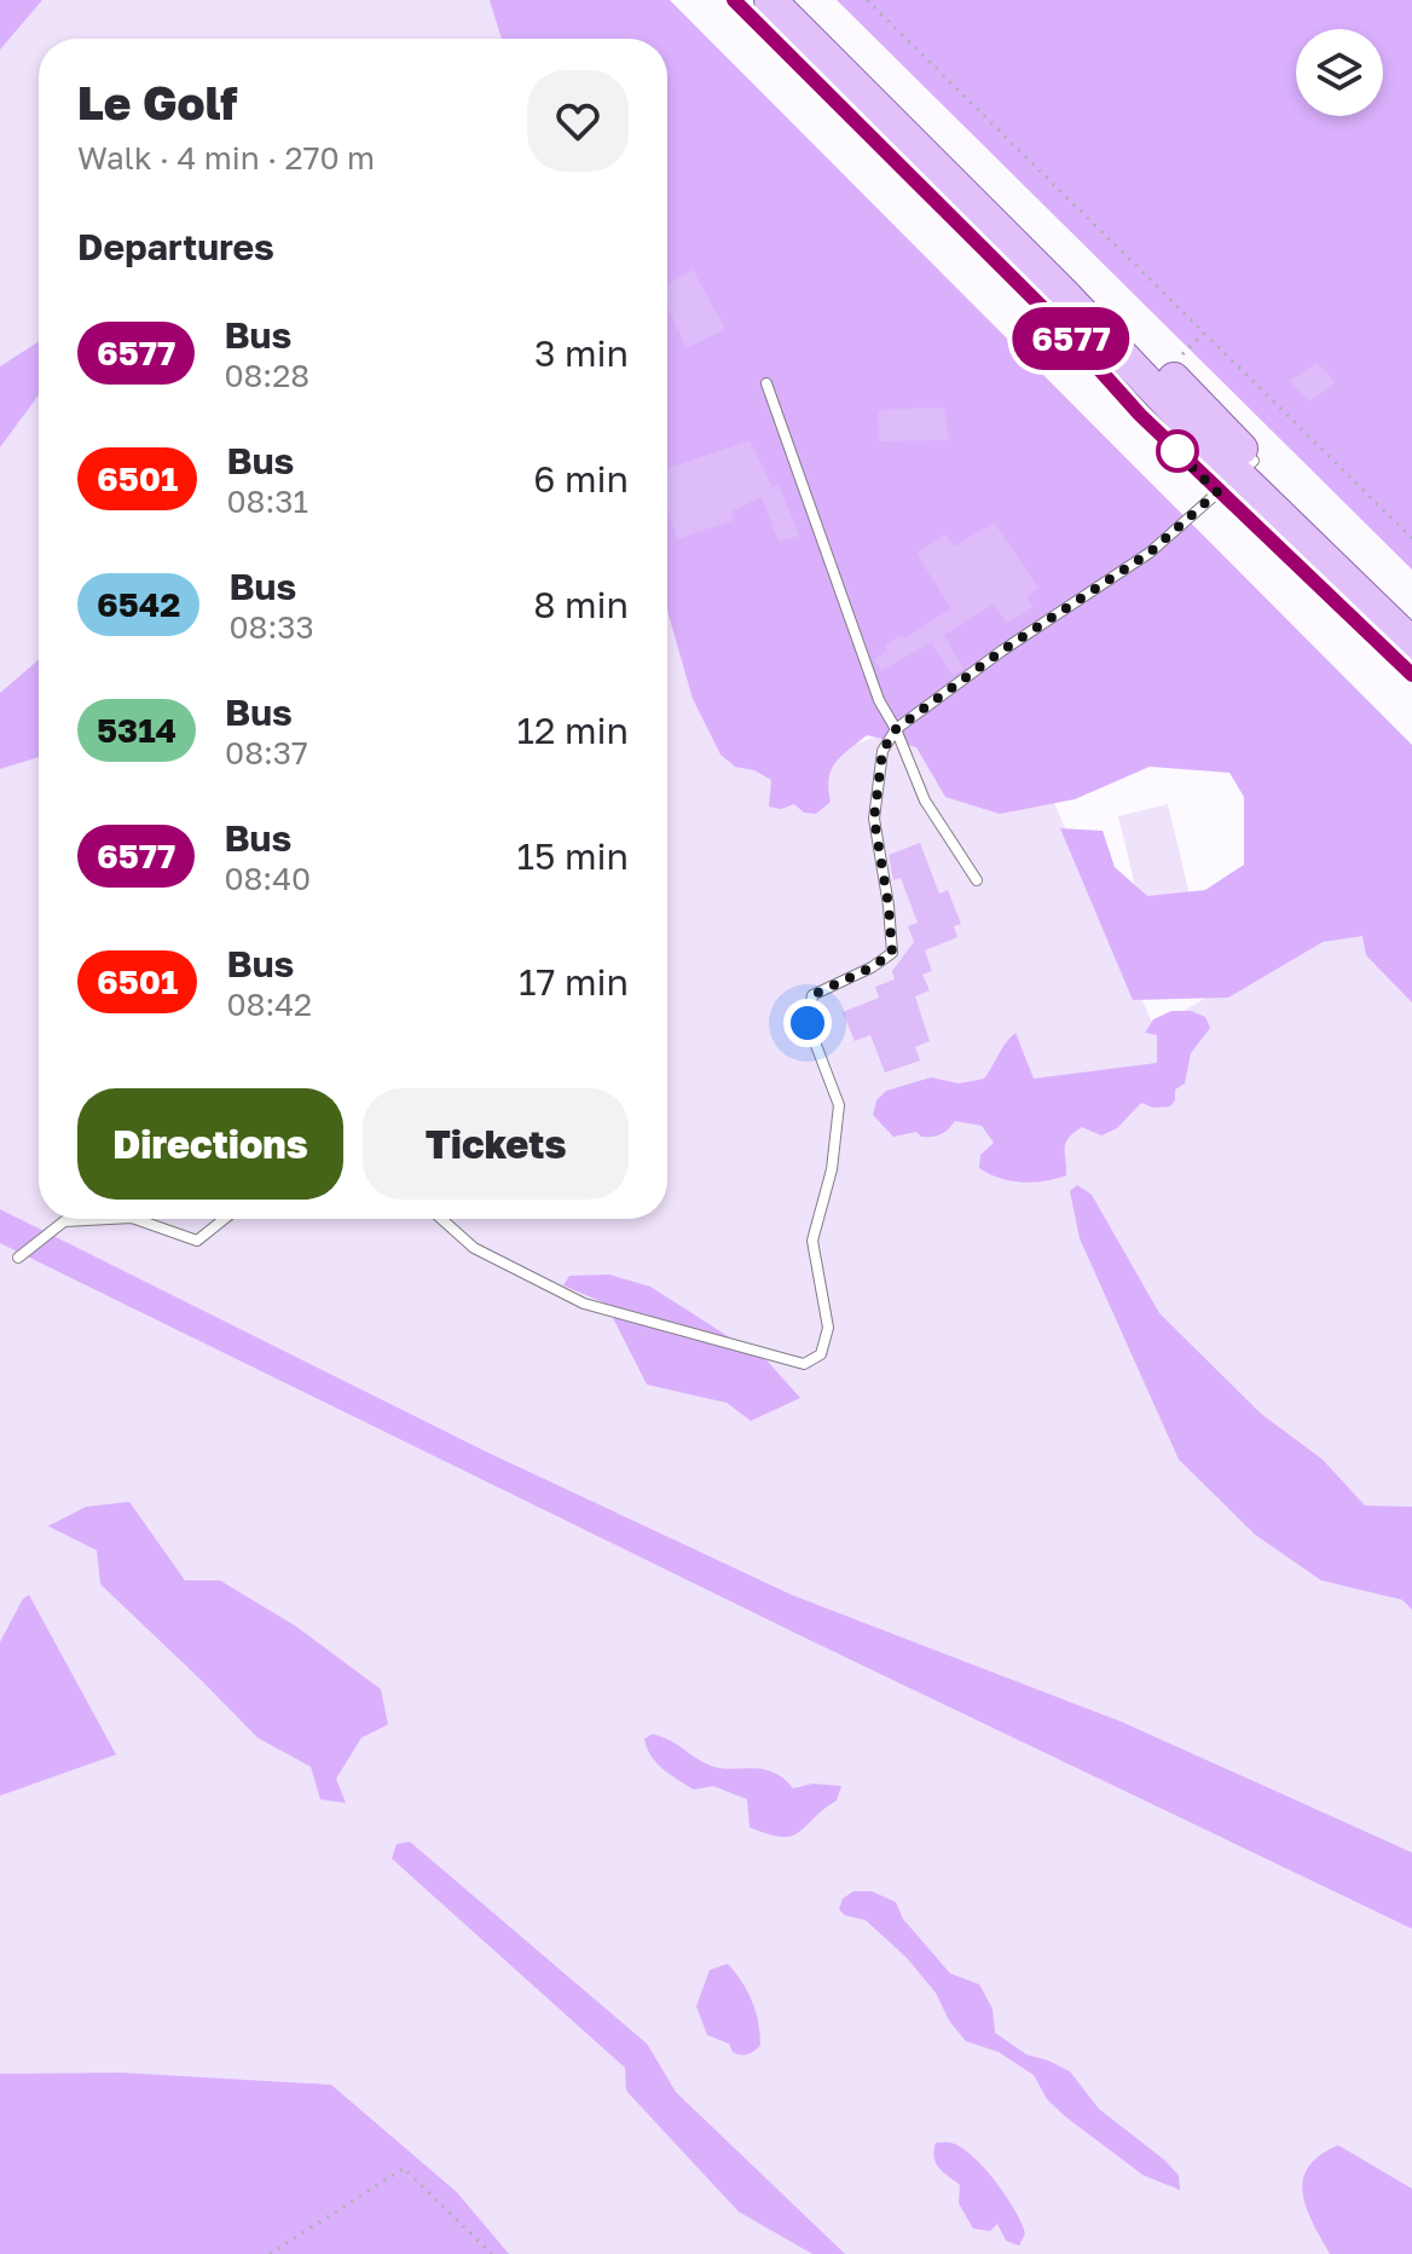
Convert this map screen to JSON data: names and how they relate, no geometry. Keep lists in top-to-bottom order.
{
  "lines": ["bus line 6577"],
  "page": {
    "on_map": "6577",
    "heading": [
      ["Le Golf", "Walk · 4 min · 270 m"],
      "Departures"
    ],
    "list": [
      {
        "mark": "6577",
        "name": "Bus",
        "note": "08:28",
        "value": "3 min"
      },
      {
        "mark": "6501",
        "name": "Bus",
        "note": "08:31",
        "value": "6 min"
      },
      {
        "mark": "6542",
        "name": "Bus",
        "note": "08:33",
        "value": "8 min"
      },
      {
        "mark": "5314",
        "name": "Bus",
        "note": "08:37",
        "value": "12 min"
      },
      {
        "mark": "6577",
        "name": "Bus",
        "note": "08:40",
        "value": "15 min"
      },
      {
        "mark": "6501",
        "name": "Bus",
        "note": "08:42",
        "value": "17 min"
      }
    ],
    "buttons": ["Directions", "Tickets"]
  }
}
